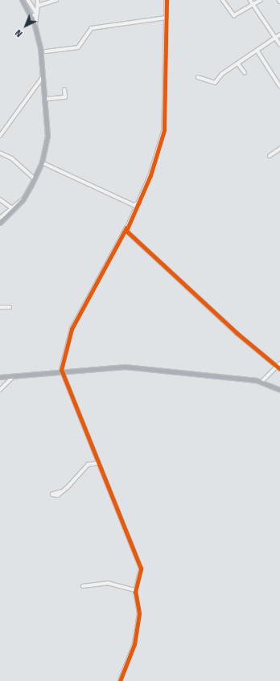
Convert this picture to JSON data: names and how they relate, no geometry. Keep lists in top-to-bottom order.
{
  "north": "bottom left"
}
